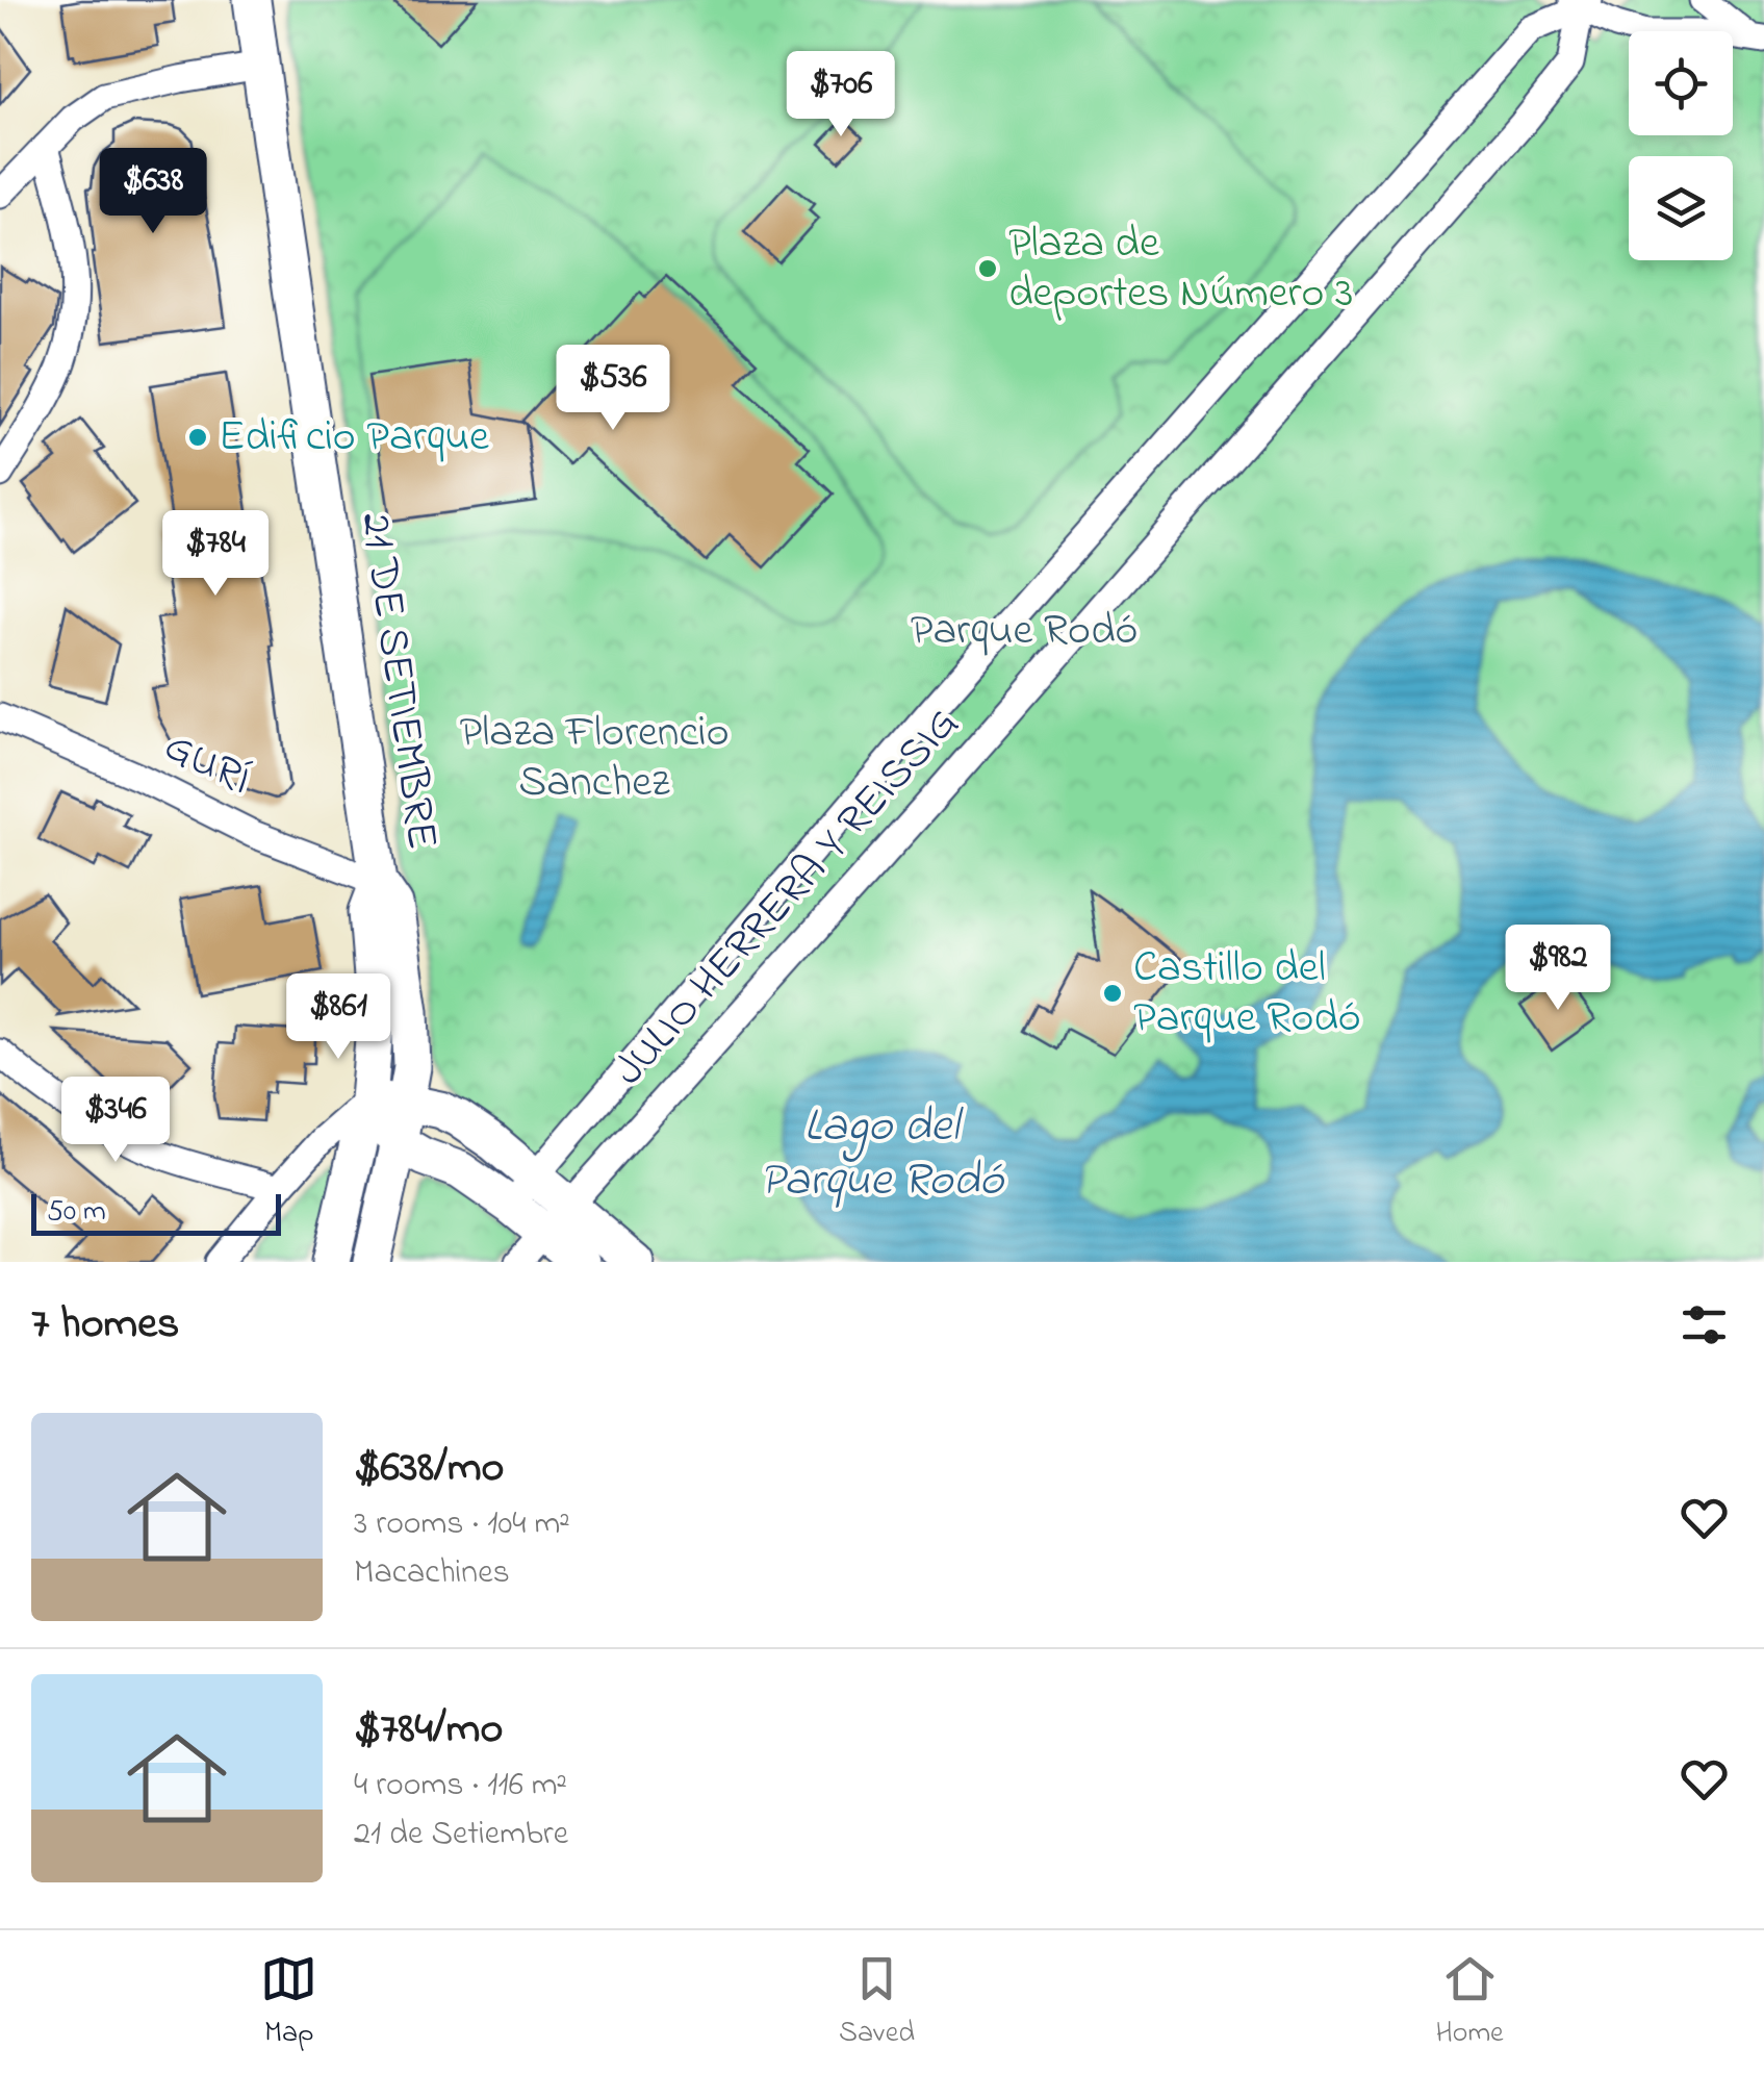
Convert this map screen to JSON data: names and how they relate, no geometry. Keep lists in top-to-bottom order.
{
  "streets": {
    "street": ["21 DE SETIEMBRE", "GURÍ", "JULIO HERRERA Y REISSIG"]
  },
  "crossings": [
    ["21 DE SETIEMBRE", "GURÍ"]
  ],
  "water": ["Lago del Parque Rodó"],
  "parks": ["Parque Rodó", "Plaza Florencio Sanchez"],
  "places": ["Plaza de deportes Número 3", "Edificio Parque", "Castillo del Parque Rodó"],
  "scale_bar": "50 m",
  "page": {
    "price": [
      "$706",
      "$638",
      "$536",
      "$784",
      "$982",
      "$861",
      "$346"
    ],
    "scale": "50 m",
    "heading": "7 homes",
    "list": [
      {
        "name": "$638/mo",
        "note": "3 rooms · 104 m² · Macachines"
      },
      {
        "name": "$784/mo",
        "note": "4 rooms · 116 m² · 21 de Setiembre"
      }
    ],
    "tabs": ["Map", "Saved", "Home"]
  }
}
